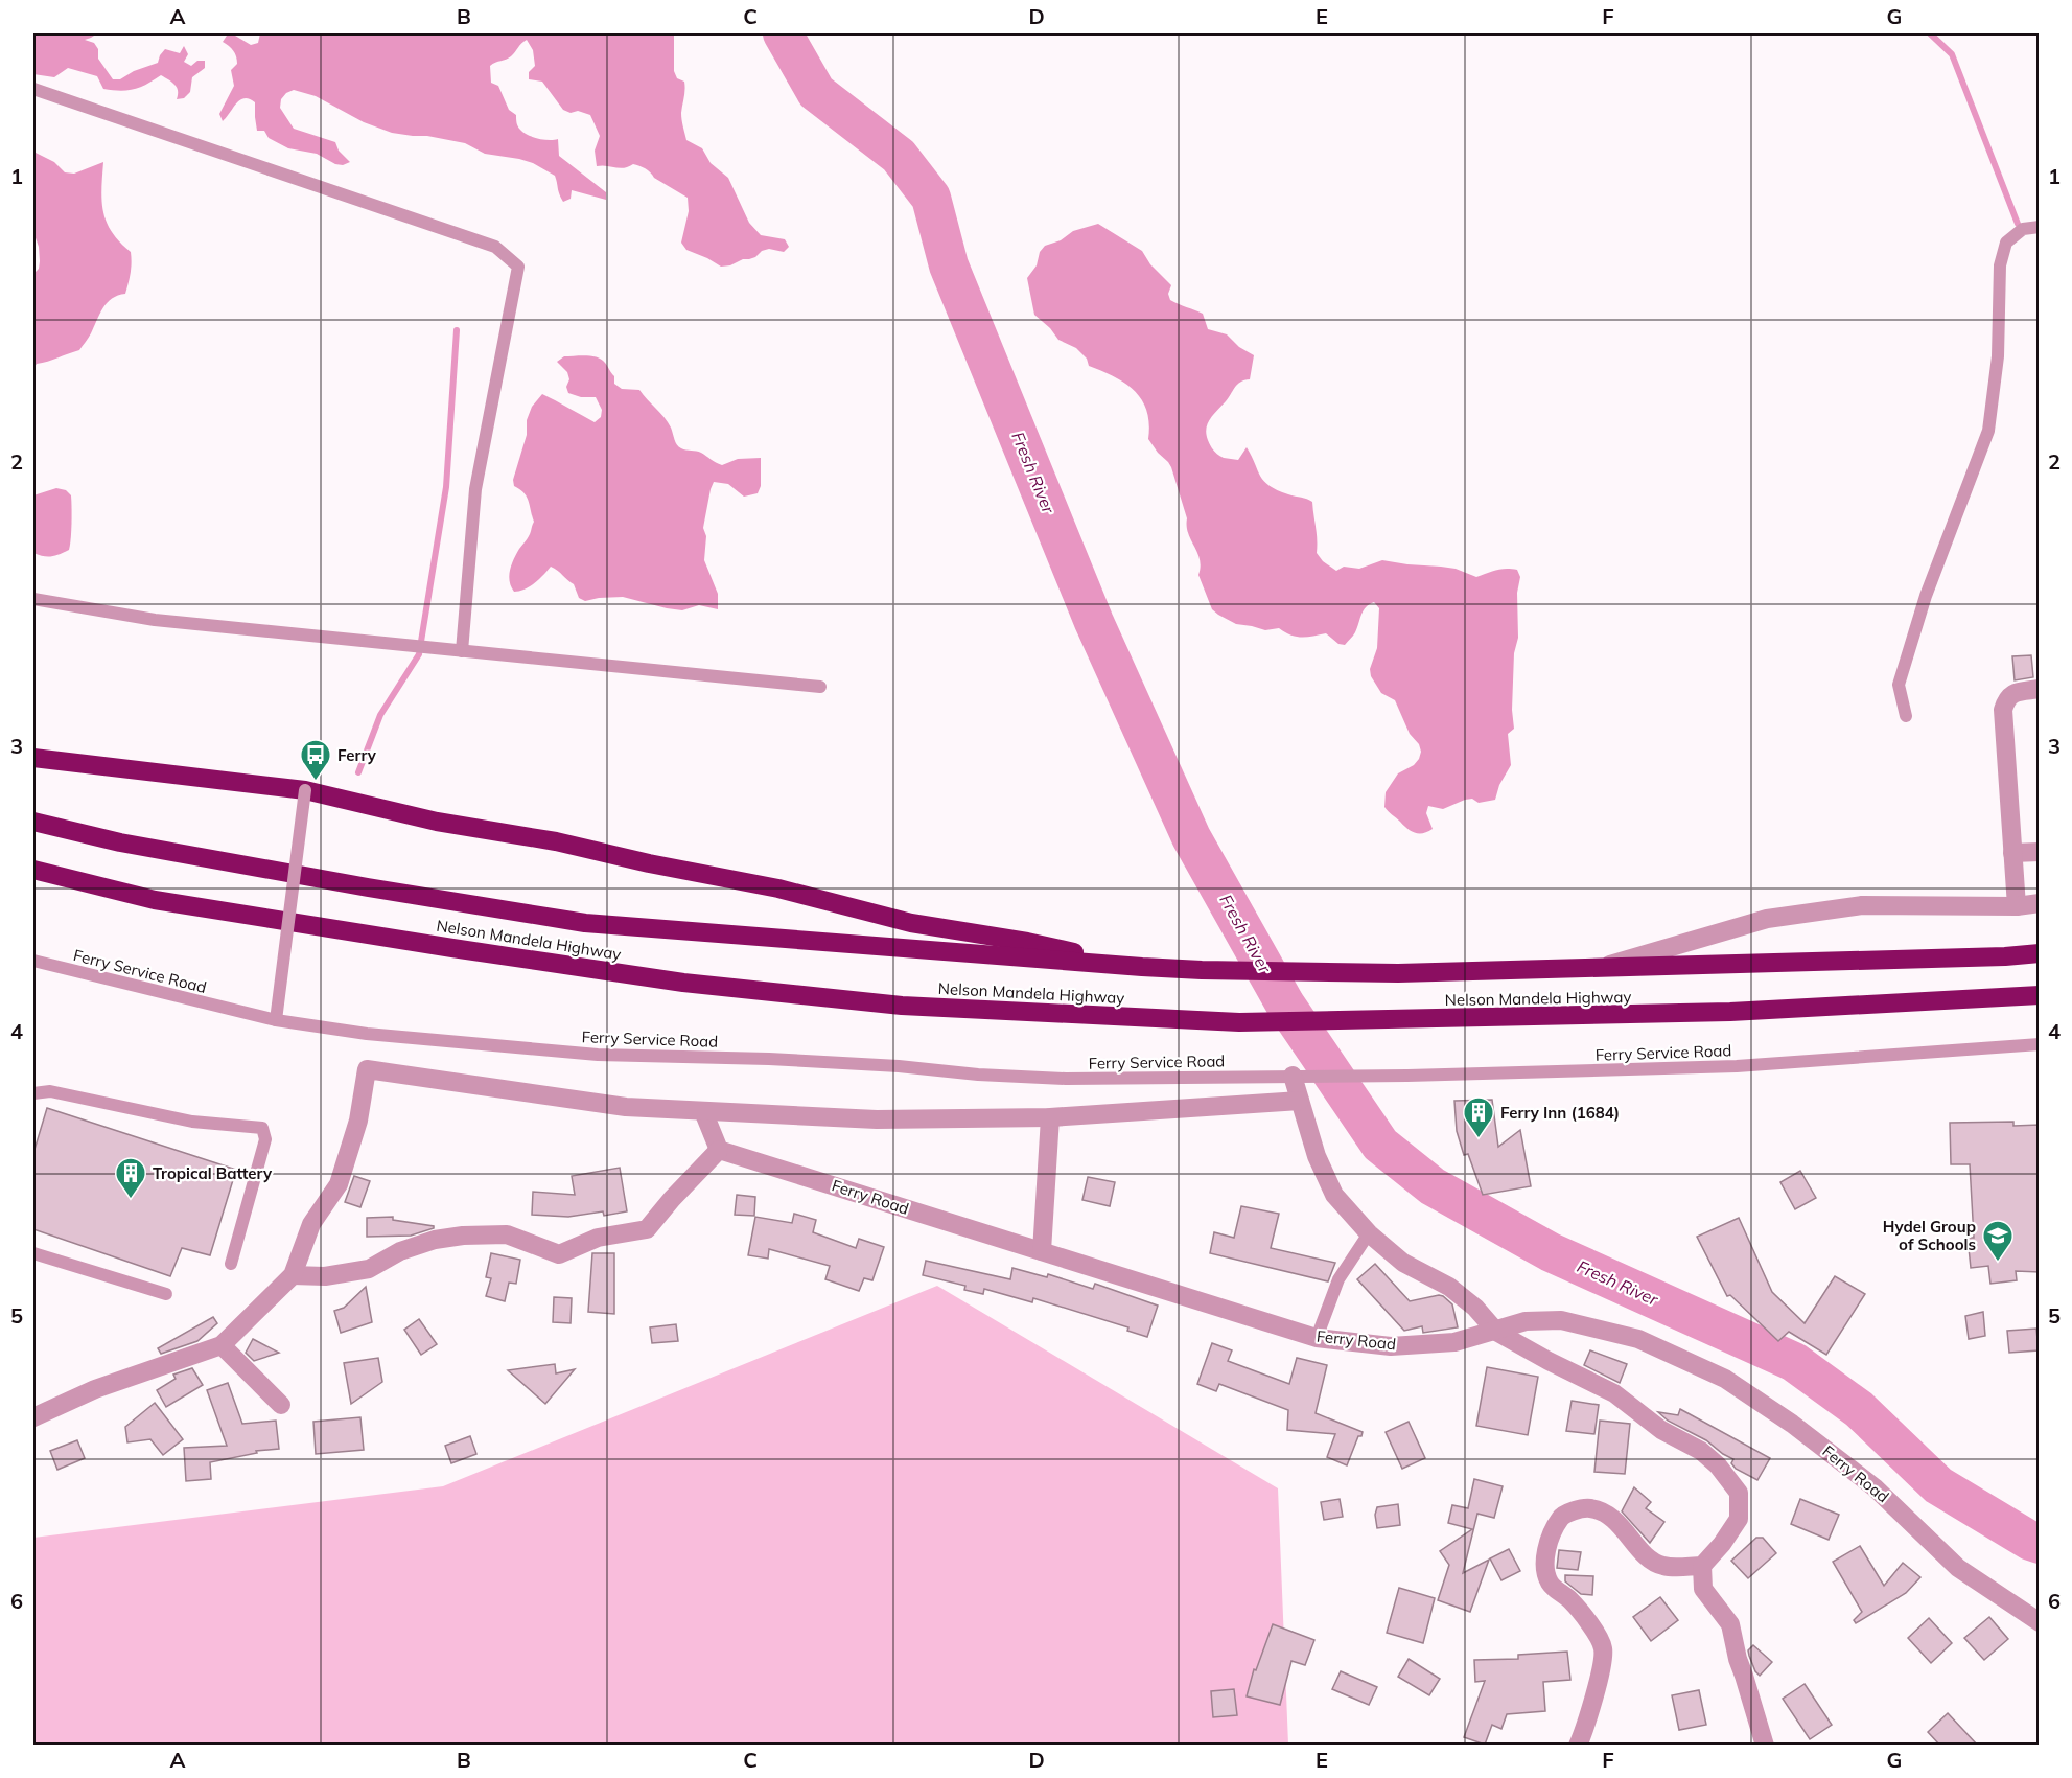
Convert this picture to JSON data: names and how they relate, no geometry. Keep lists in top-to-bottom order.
{
  "streets": {
    "highway": ["Nelson Mandela Highway"],
    "street": ["Ferry Road"],
    "lane": ["Ferry Service Road"]
  },
  "water": ["Fresh River"],
  "places": {
    "bus stop": ["Ferry"],
    "building": ["Ferry Inn (1684)", "Tropical Battery"],
    "school or university": ["Hydel Group of Schools"]
  },
  "grid": {
    "columns": [
      "A",
      "B",
      "C",
      "D",
      "E",
      "F",
      "G"
    ],
    "rows": [
      "1",
      "2",
      "3",
      "4",
      "5",
      "6"
    ]
  }
}
